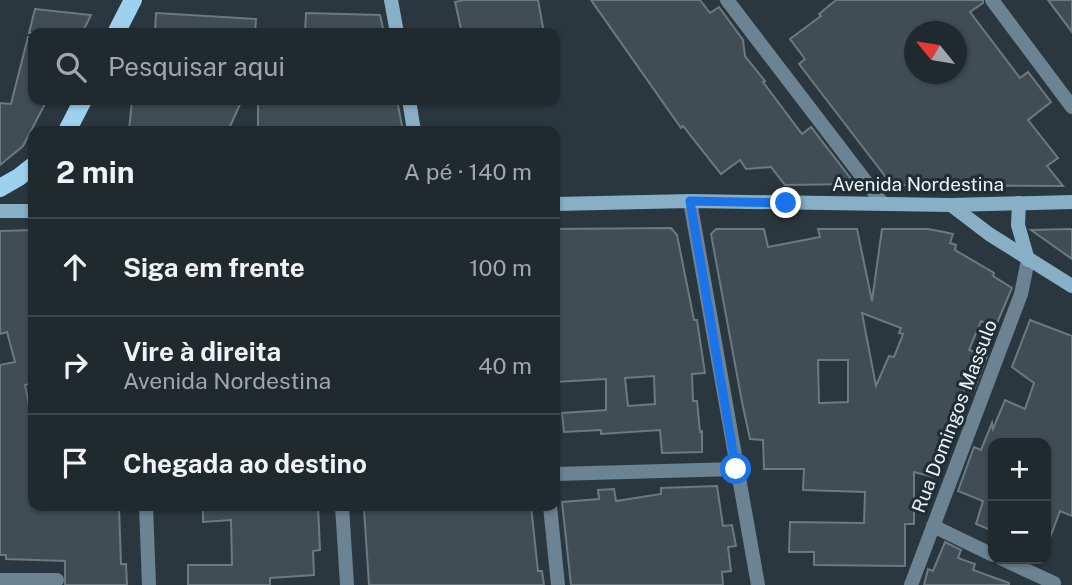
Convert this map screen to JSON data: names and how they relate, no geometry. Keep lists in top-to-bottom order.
{
  "streets": {
    "main road": ["Avenida Nordestina"],
    "street": ["Rua Domingos Massulo"]
  },
  "north": "top left",
  "page": {
    "search": "Pesquisar aqui",
    "heading": ["2 min", "A pé · 140 m"],
    "list": [
      ["Siga em frente", "100 m"],
      ["Vire à direita", "Avenida Nordestina", "40 m"],
      "Chegada ao destino"
    ],
    "map_buttons": ["+", "−"]
  }
}
